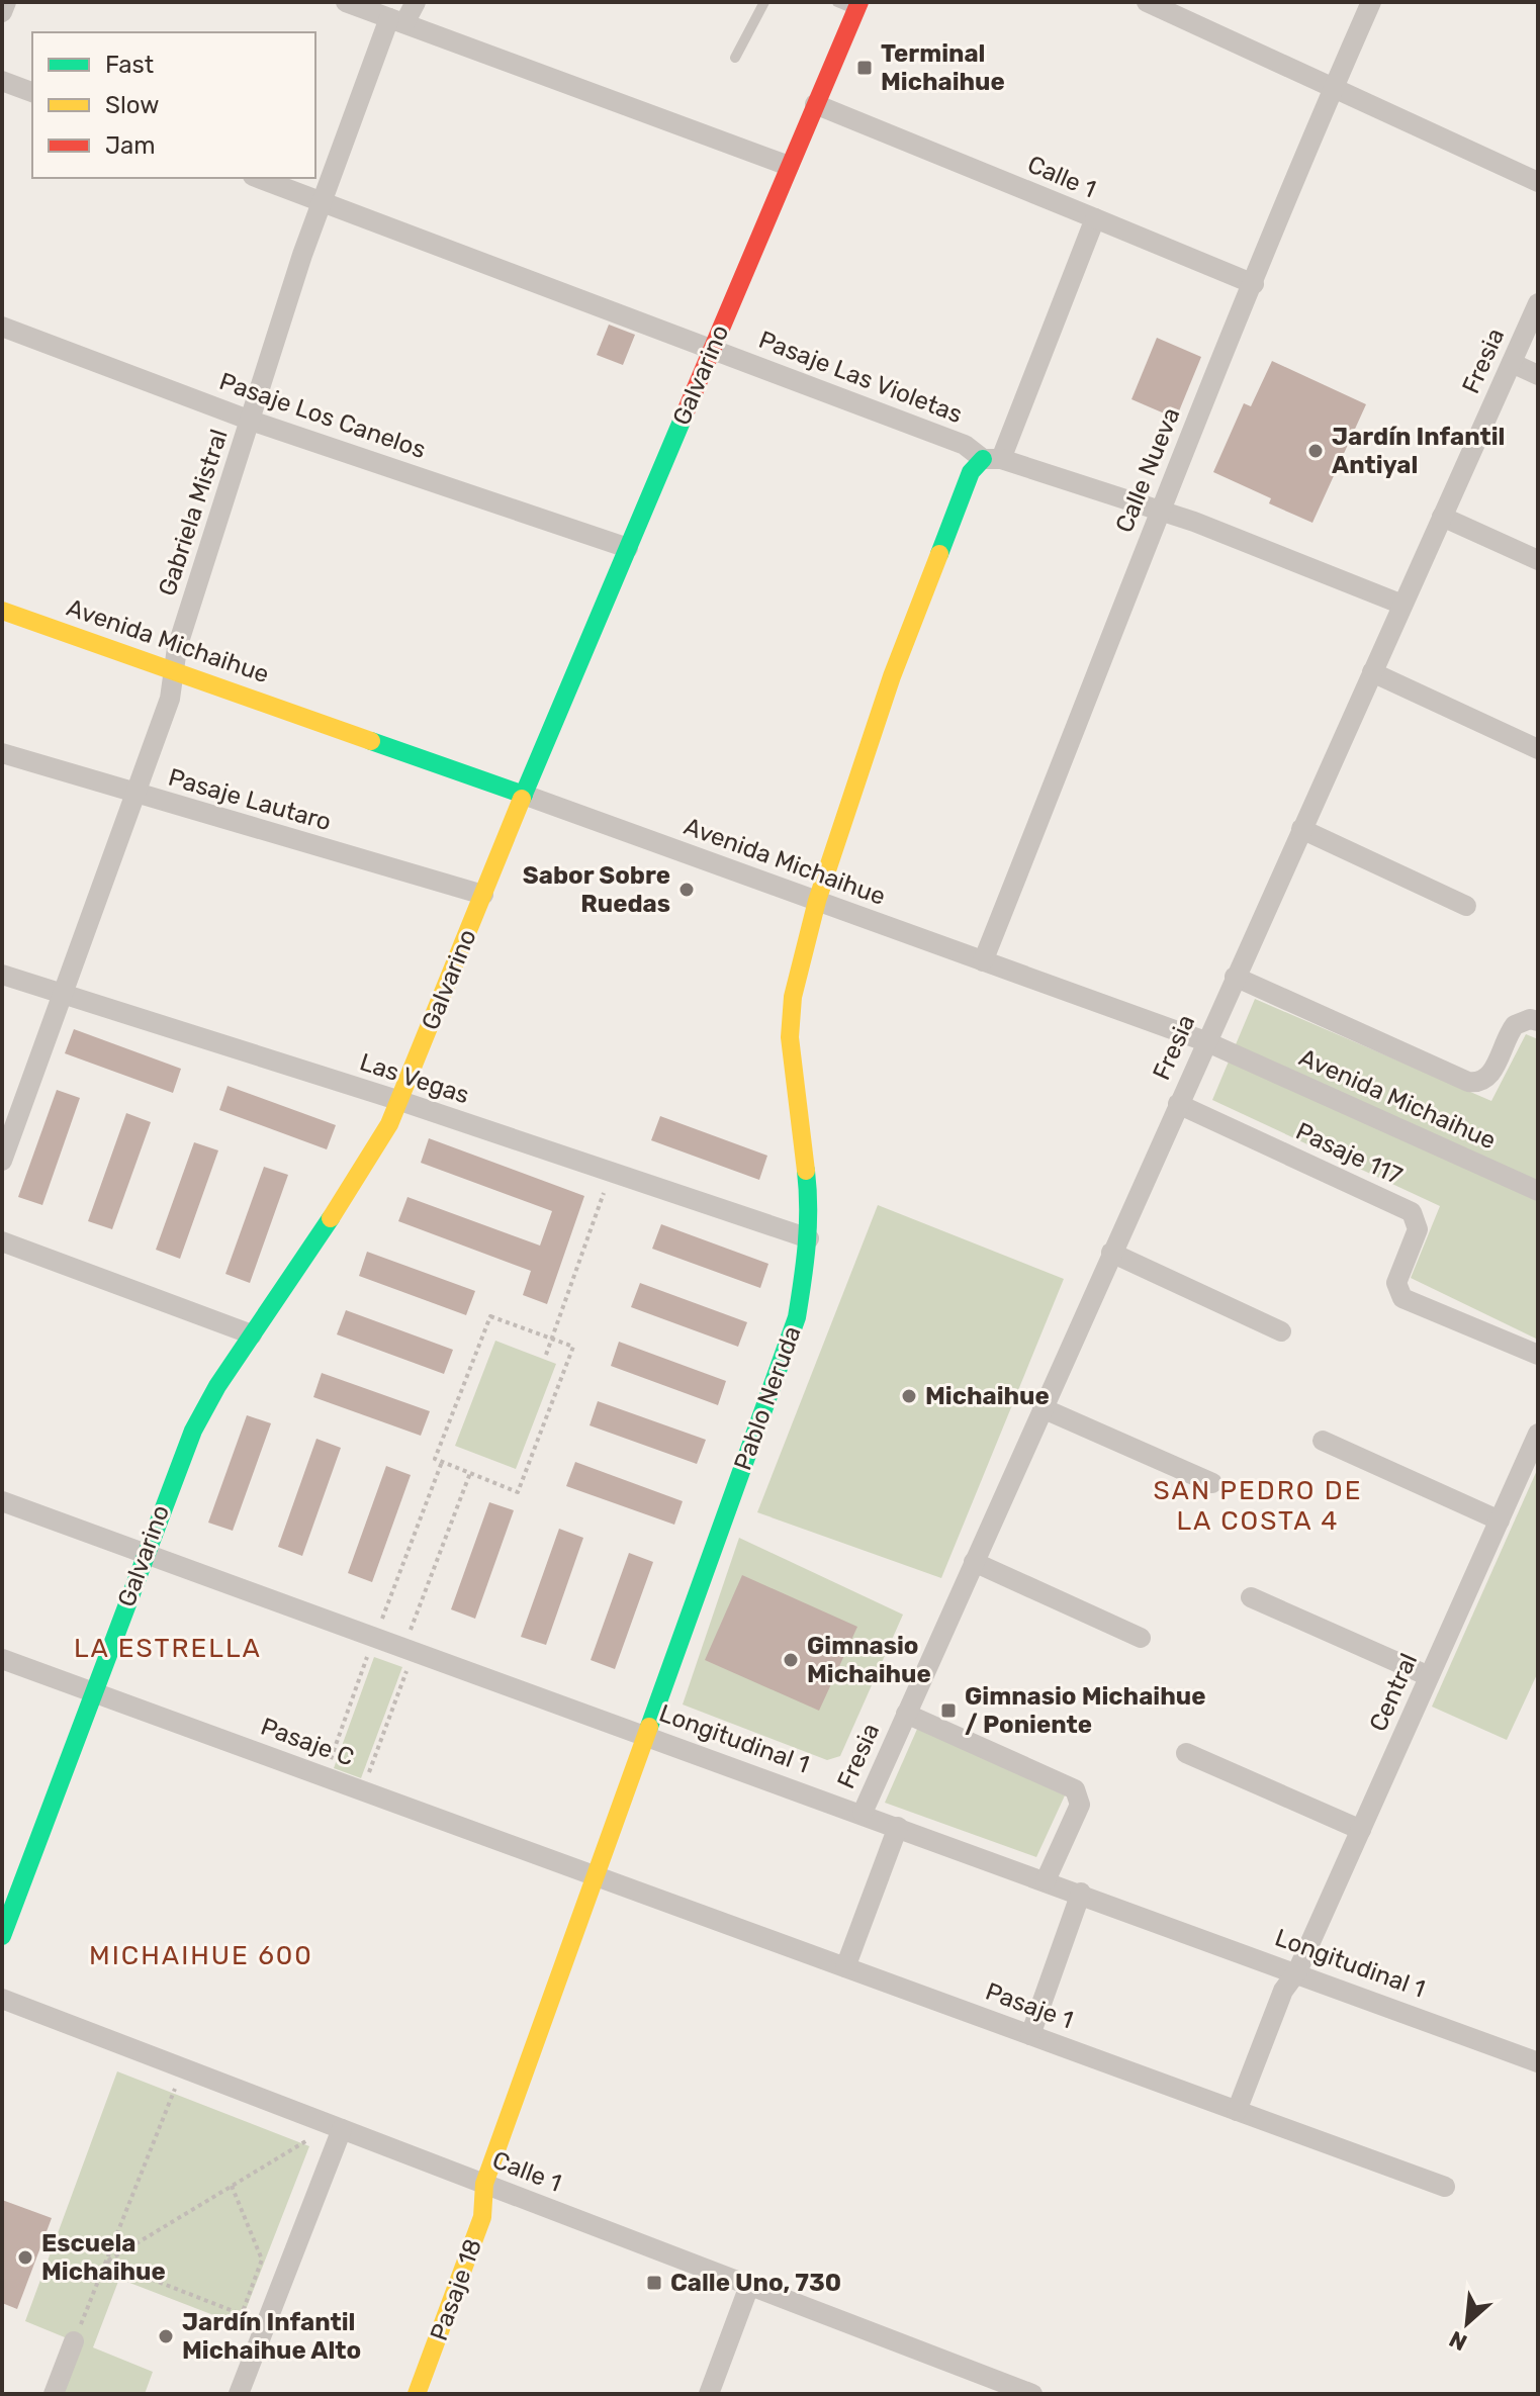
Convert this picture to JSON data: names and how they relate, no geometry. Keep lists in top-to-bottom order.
{
  "streets": {
    "street": [
      "Calle 1",
      "Fresia",
      "Galvarino",
      "Pasaje Las Violetas",
      "Pasaje Los Canelos",
      "Calle Nueva",
      "Gabriela Mistral",
      "Avenida Michaihue",
      "Pasaje Lautaro",
      "Las Vegas",
      "Pasaje 117",
      "Pablo Neruda",
      "Central",
      "Longitudinal 1",
      "Pasaje C",
      "Pasaje 1",
      "Pasaje 18"
    ]
  },
  "crossings": [
    ["Calle 1", "Galvarino"],
    ["Calle 1", "Pasaje Las Violetas"],
    ["Calle 1", "Avenida Michaihue"],
    ["Calle 1", "Pablo Neruda"],
    ["Calle 1", "Pasaje 18"],
    ["Fresia", "Pasaje Las Violetas"],
    ["Fresia", "Avenida Michaihue"],
    ["Fresia", "Pasaje 117"],
    ["Fresia", "Longitudinal 1"],
    ["Galvarino", "Pasaje Las Violetas"],
    ["Galvarino", "Pasaje Los Canelos"],
    ["Galvarino", "Avenida Michaihue"],
    ["Galvarino", "Pasaje Lautaro"],
    ["Galvarino", "Las Vegas"],
    ["Galvarino", "Longitudinal 1"],
    ["Galvarino", "Pasaje C"],
    ["Pasaje Las Violetas", "Calle Nueva"],
    ["Pasaje Las Violetas", "Gabriela Mistral"],
    ["Pasaje Los Canelos", "Gabriela Mistral"],
    ["Calle Nueva", "Avenida Michaihue"],
    ["Gabriela Mistral", "Avenida Michaihue"],
    ["Gabriela Mistral", "Pasaje Lautaro"],
    ["Gabriela Mistral", "Las Vegas"],
    ["Avenida Michaihue", "Pablo Neruda"],
    ["Las Vegas", "Pablo Neruda"],
    ["Pablo Neruda", "Longitudinal 1"],
    ["Pablo Neruda", "Pasaje C"],
    ["Pablo Neruda", "Pasaje 1"],
    ["Pablo Neruda", "Pasaje 18"],
    ["Central", "Longitudinal 1"],
    ["Central", "Pasaje 1"],
    ["Pasaje C", "Pasaje 1"],
    ["Pasaje C", "Pasaje 18"],
    ["Pasaje 1", "Pasaje 18"]
  ],
  "districts": ["SAN PEDRO DE LA COSTA 4", "LA ESTRELLA", "MICHAIHUE 600"],
  "places": {
    "transit": ["Terminal Michaihue", "Gimnasio Michaihue / Poniente", "Calle Uno, 730"],
    "other": [
      "Jardín Infantil Antiyal",
      "Sabor Sobre Ruedas",
      "Michaihue",
      "Gimnasio Michaihue",
      "Escuela Michaihue",
      "Jardín Infantil Michaihue Alto"
    ]
  },
  "legend": ["Fast", "Slow", "Jam"],
  "north": "bottom left"
}
